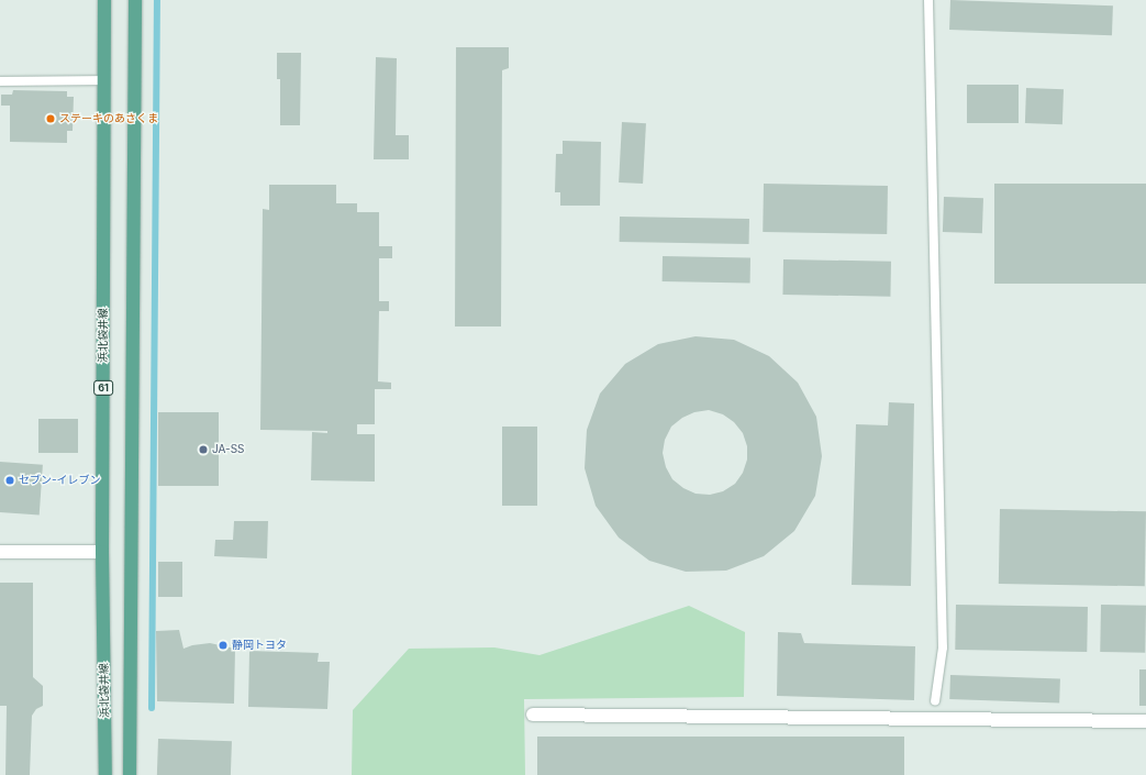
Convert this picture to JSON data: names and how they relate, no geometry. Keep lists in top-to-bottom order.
{
  "streets": {
    "main road": ["浜北袋井線", "61"]
  },
  "places": [
    "ステーキのあさくま",
    "JA-SS",
    "セブン-イレブン",
    "静岡トヨタ"
  ]
}
